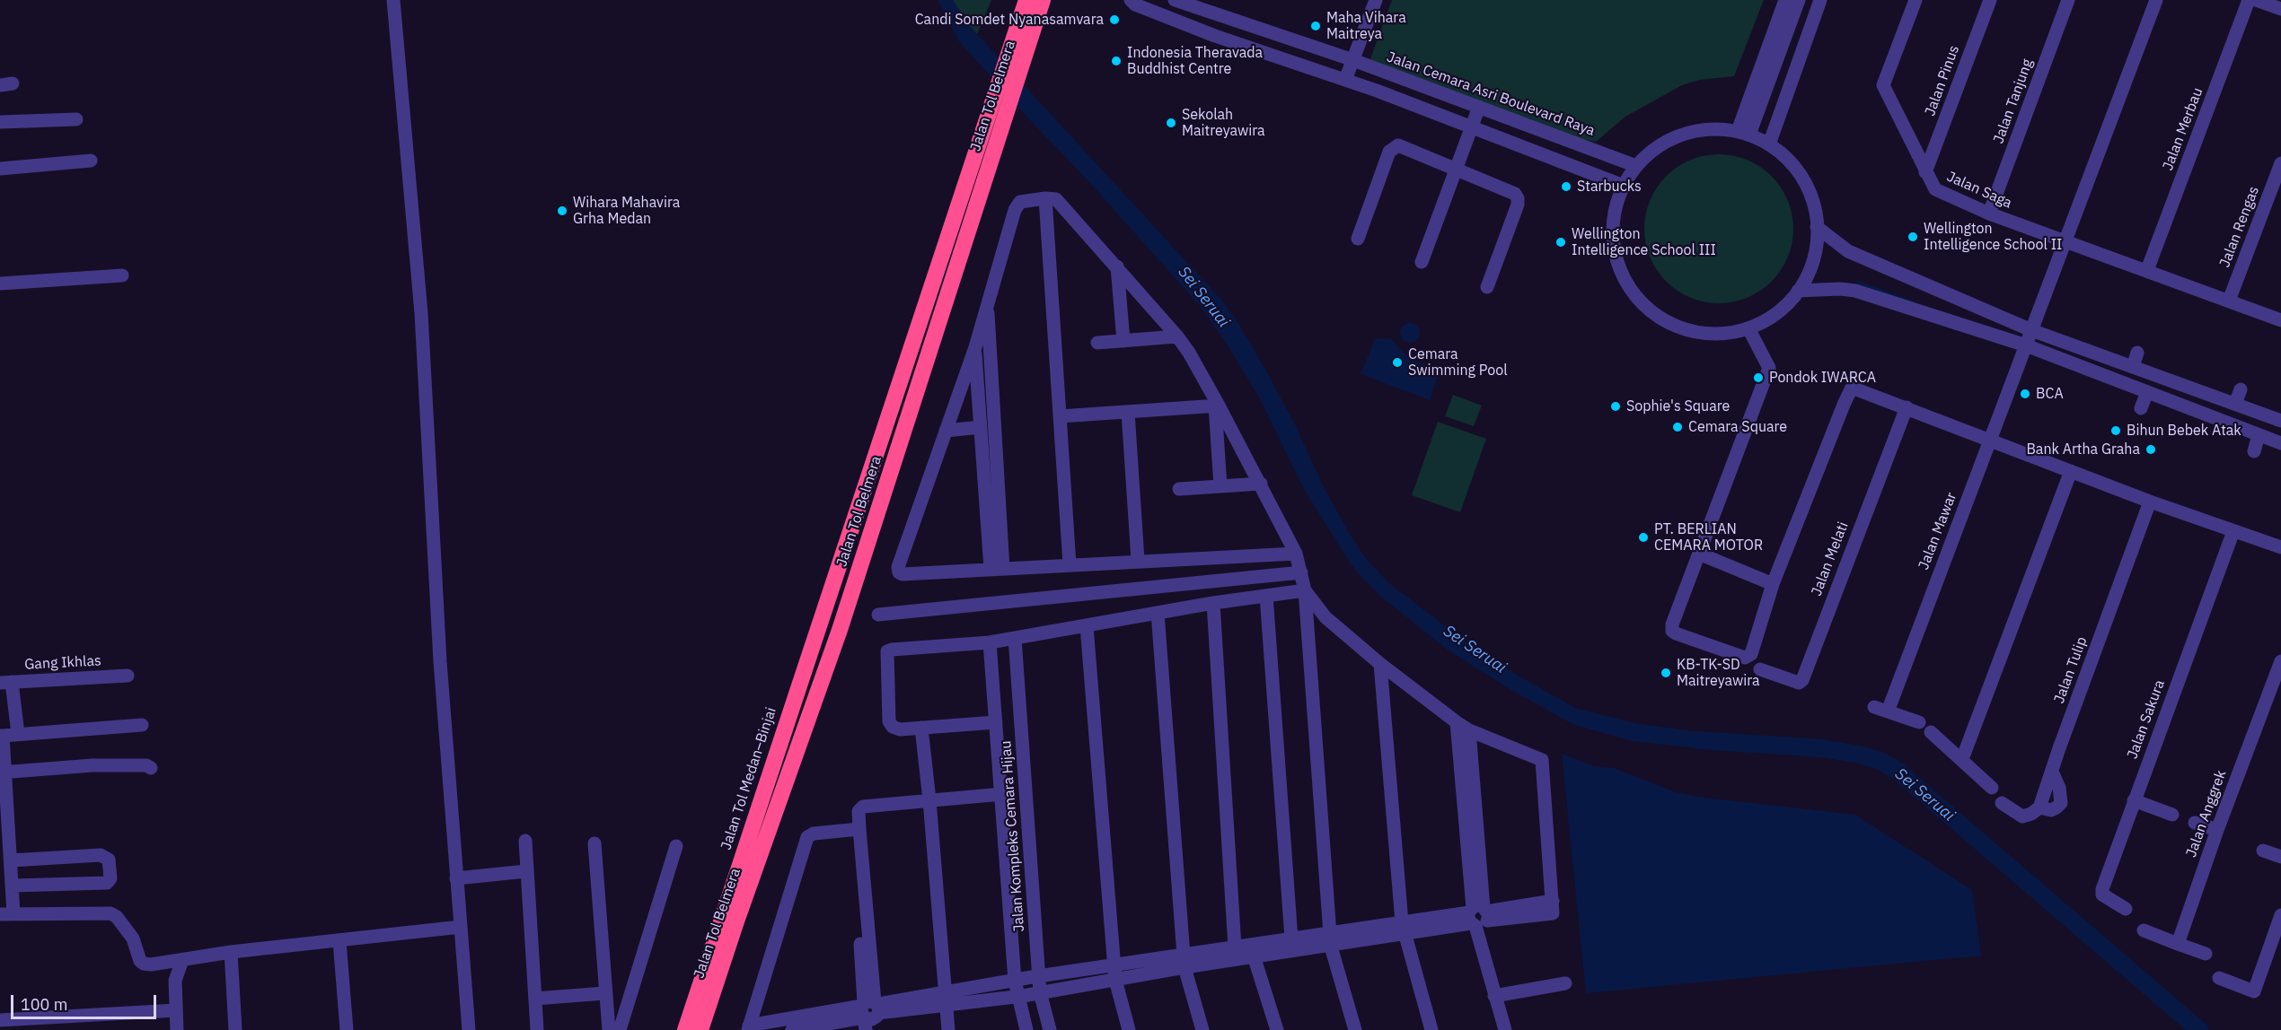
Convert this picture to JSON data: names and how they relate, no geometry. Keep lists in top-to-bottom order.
{
  "streets": {
    "highway": ["Jalan Tol Belmera", "Jalan Tol Medan–Binjai"],
    "street": [
      "Jalan Pinus",
      "Jalan Cemara Asri Boulevard Raya",
      "Jalan Tanjung",
      "Jalan Merbau",
      "Jalan Saga",
      "Jalan Rengas",
      "Jalan Mawar",
      "Jalan Melati",
      "Gang Ikhlas",
      "Jalan Tulip",
      "Jalan Sakura",
      "Jalan Anggrek",
      "Jalan Kompleks Cemara Hijau"
    ]
  },
  "crossings": [
    ["Jalan Pinus", "Jalan Saga"],
    ["Jalan Tol Belmera", "Jalan Tol Medan–Binjai"],
    ["Jalan Tanjung", "Jalan Saga"],
    ["Jalan Merbau", "Jalan Saga"],
    ["Jalan Saga", "Jalan Rengas"],
    ["Jalan Saga", "Jalan Mawar"]
  ],
  "water": ["Sei Seruai"],
  "places": [
    "Candi Somdet Nyanasamvara",
    "Maha Vihara Maitreya",
    "Indonesia Theravada Buddhist Centre",
    "Sekolah Maitreyawira",
    "Starbucks",
    "Wihara Mahavira Grha Medan",
    "Wellington Intelligence School II",
    "Wellington Intelligence School III",
    "Cemara Swimming Pool",
    "Pondok IWARCA",
    "BCA",
    "Sophie's Square",
    "Cemara Square",
    "Bihun Bebek Atak",
    "Bank Artha Graha",
    "PT. BERLIAN CEMARA MOTOR",
    "KB-TK-SD Maitreyawira"
  ],
  "scale_bar": "100 m"
}
